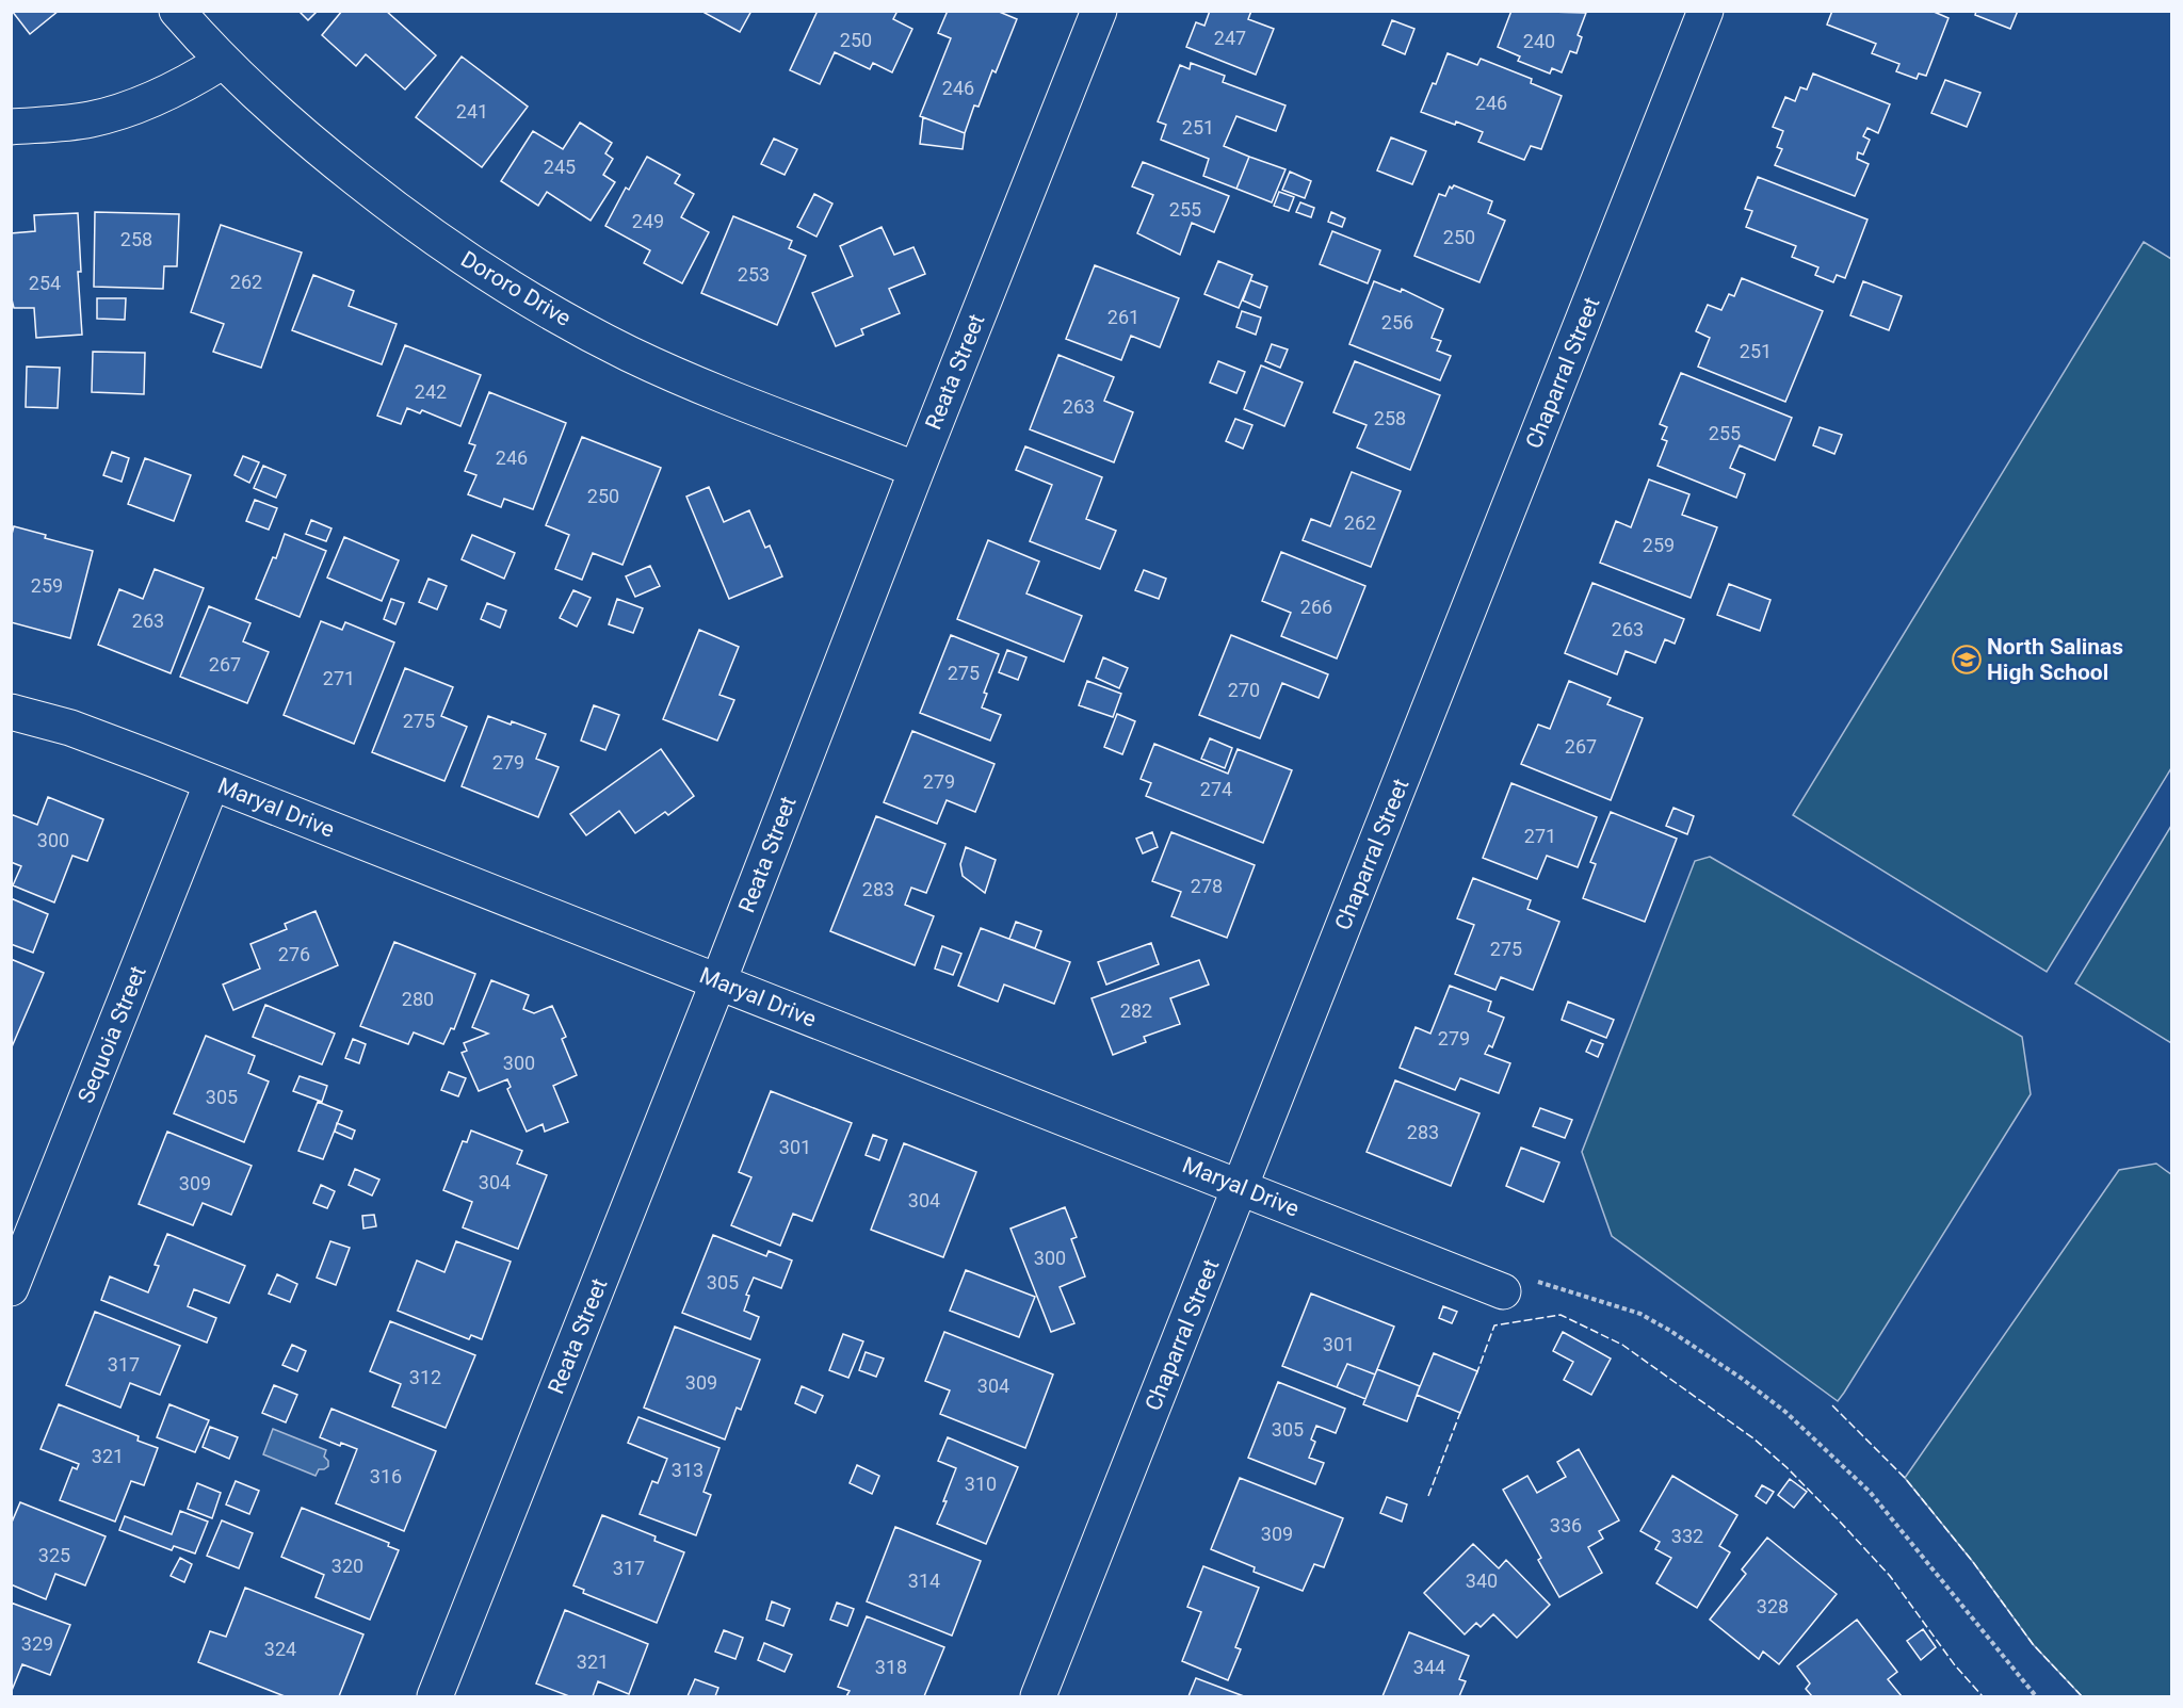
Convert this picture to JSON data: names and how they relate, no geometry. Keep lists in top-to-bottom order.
{
  "streets": {
    "street": [
      "Dororo Drive",
      "Reata Street",
      "Chaparral Street",
      "Maryal Drive",
      "Sequoia Street"
    ]
  },
  "crossings": [
    ["Dororo Drive", "Reata Street"],
    ["Reata Street", "Maryal Drive"],
    ["Chaparral Street", "Maryal Drive"],
    ["Maryal Drive", "Sequoia Street"]
  ],
  "places": {
    "school or university": ["North Salinas High School"]
  },
  "house_numbers": [
    "247",
    "250",
    "240",
    "246",
    "246",
    "241",
    "251",
    "245",
    "255",
    "249",
    "250",
    "258",
    "253",
    "262",
    "254",
    "261",
    "256",
    "251",
    "242",
    "263",
    "258",
    "255",
    "246",
    "250",
    "262",
    "259",
    "259",
    "266",
    "263",
    "263",
    "267",
    "275",
    "271",
    "270",
    "275",
    "267",
    "279",
    "279",
    "274",
    "271",
    "300",
    "278",
    "283",
    "275",
    "276",
    "280",
    "282",
    "279",
    "300",
    "305",
    "283",
    "301",
    "304",
    "309",
    "304",
    "300",
    "305",
    "301",
    "317",
    "312",
    "309",
    "304",
    "305",
    "321",
    "313",
    "316",
    "310",
    "336",
    "309",
    "332",
    "325",
    "320",
    "317",
    "314",
    "340",
    "328",
    "329",
    "324",
    "321",
    "318",
    "344"
  ]
}
